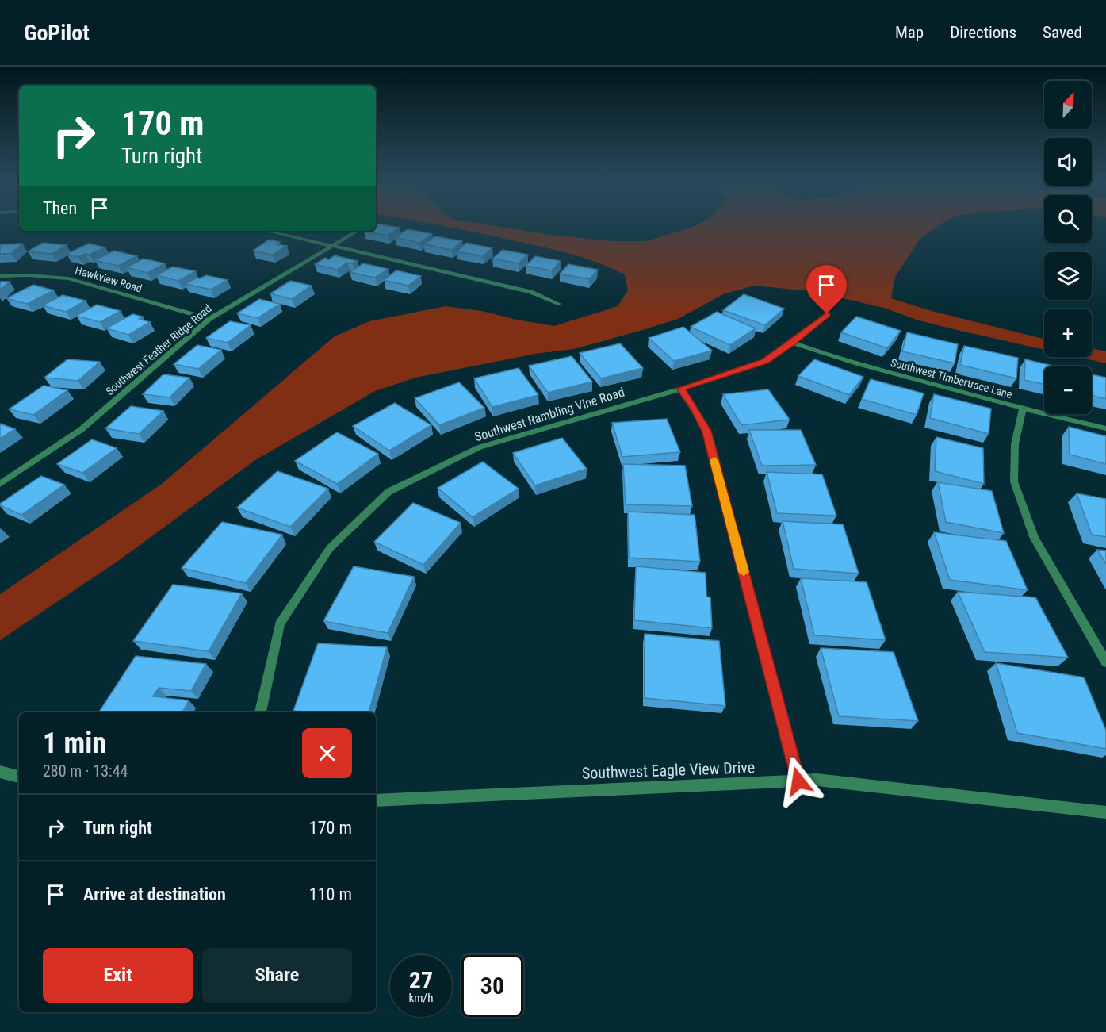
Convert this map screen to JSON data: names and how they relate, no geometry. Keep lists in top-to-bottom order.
{
  "streets": {
    "street": [
      "Hawkview Road",
      "Southwest Feather Ridge Road",
      "Southwest Timbertrace Lane",
      "Southwest Rambling Vine Road",
      "Southwest Eagle View Drive"
    ]
  },
  "crossings": [
    ["Hawkview Road", "Southwest Feather Ridge Road"],
    ["Southwest Timbertrace Lane", "Southwest Rambling Vine Road"]
  ],
  "north": "top right",
  "page": {
    "header": "GoPilot",
    "nav": ["Map", "Directions", "Saved"],
    "map_buttons": ["+", "−"],
    "turn": ["170 m", "Turn right"],
    "then": "Then",
    "heading": ["1 min", "280 m · 13:44"],
    "list": [
      {
        "name": "Turn right",
        "value": "170 m"
      },
      {
        "name": "Arrive at destination",
        "value": "110 m"
      }
    ],
    "buttons": ["Exit", "Share"],
    "speed": "27 km/h",
    "limit": "30"
  }
}
